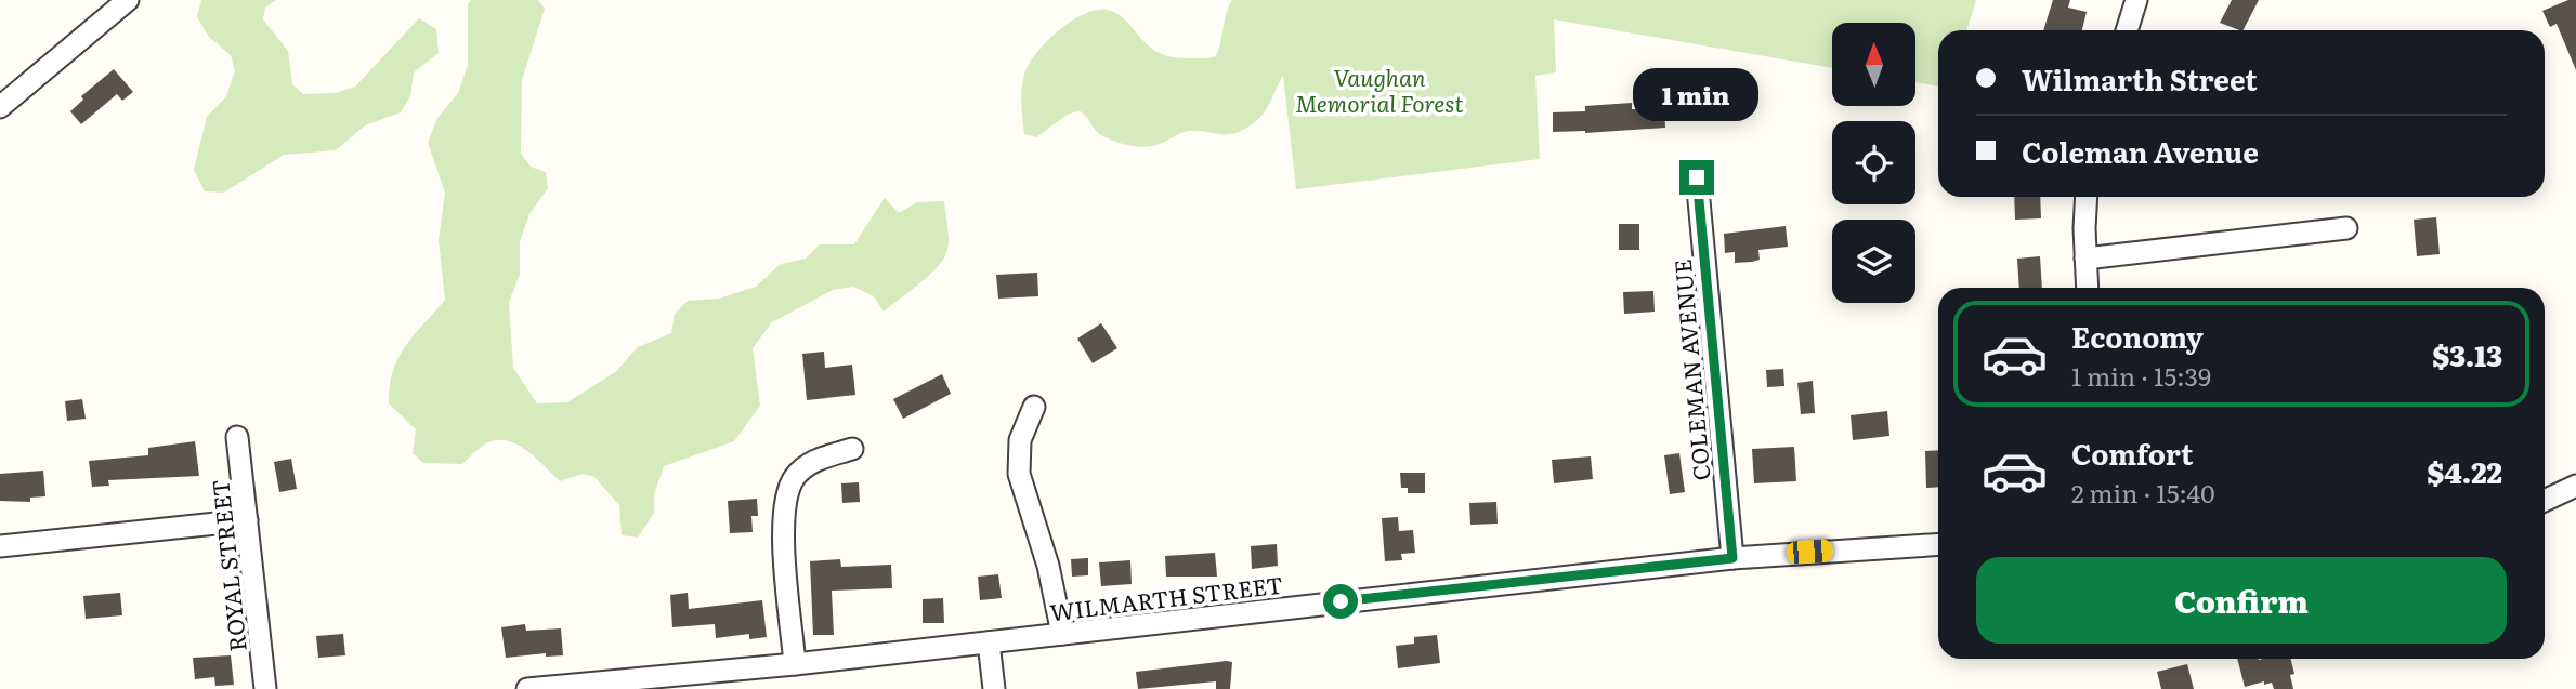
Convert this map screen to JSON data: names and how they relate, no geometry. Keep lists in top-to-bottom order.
{
  "streets": {
    "street": ["COLEMAN AVENUE", "ROYAL STREET", "WILMARTH STREET"]
  },
  "crossings": [
    ["COLEMAN AVENUE", "WILMARTH STREET"]
  ],
  "parks": ["Vaughan Memorial Forest"],
  "north": "top",
  "page": {
    "banner": ["Wilmarth Street", "Coleman Avenue"],
    "bubble": "1 min",
    "list": [
      {
        "name": "Economy",
        "note": "1 min · 15:39",
        "value": "$3.13"
      },
      {
        "name": "Comfort",
        "note": "2 min · 15:40",
        "value": "$4.22"
      }
    ],
    "buttons": "Confirm"
  }
}
